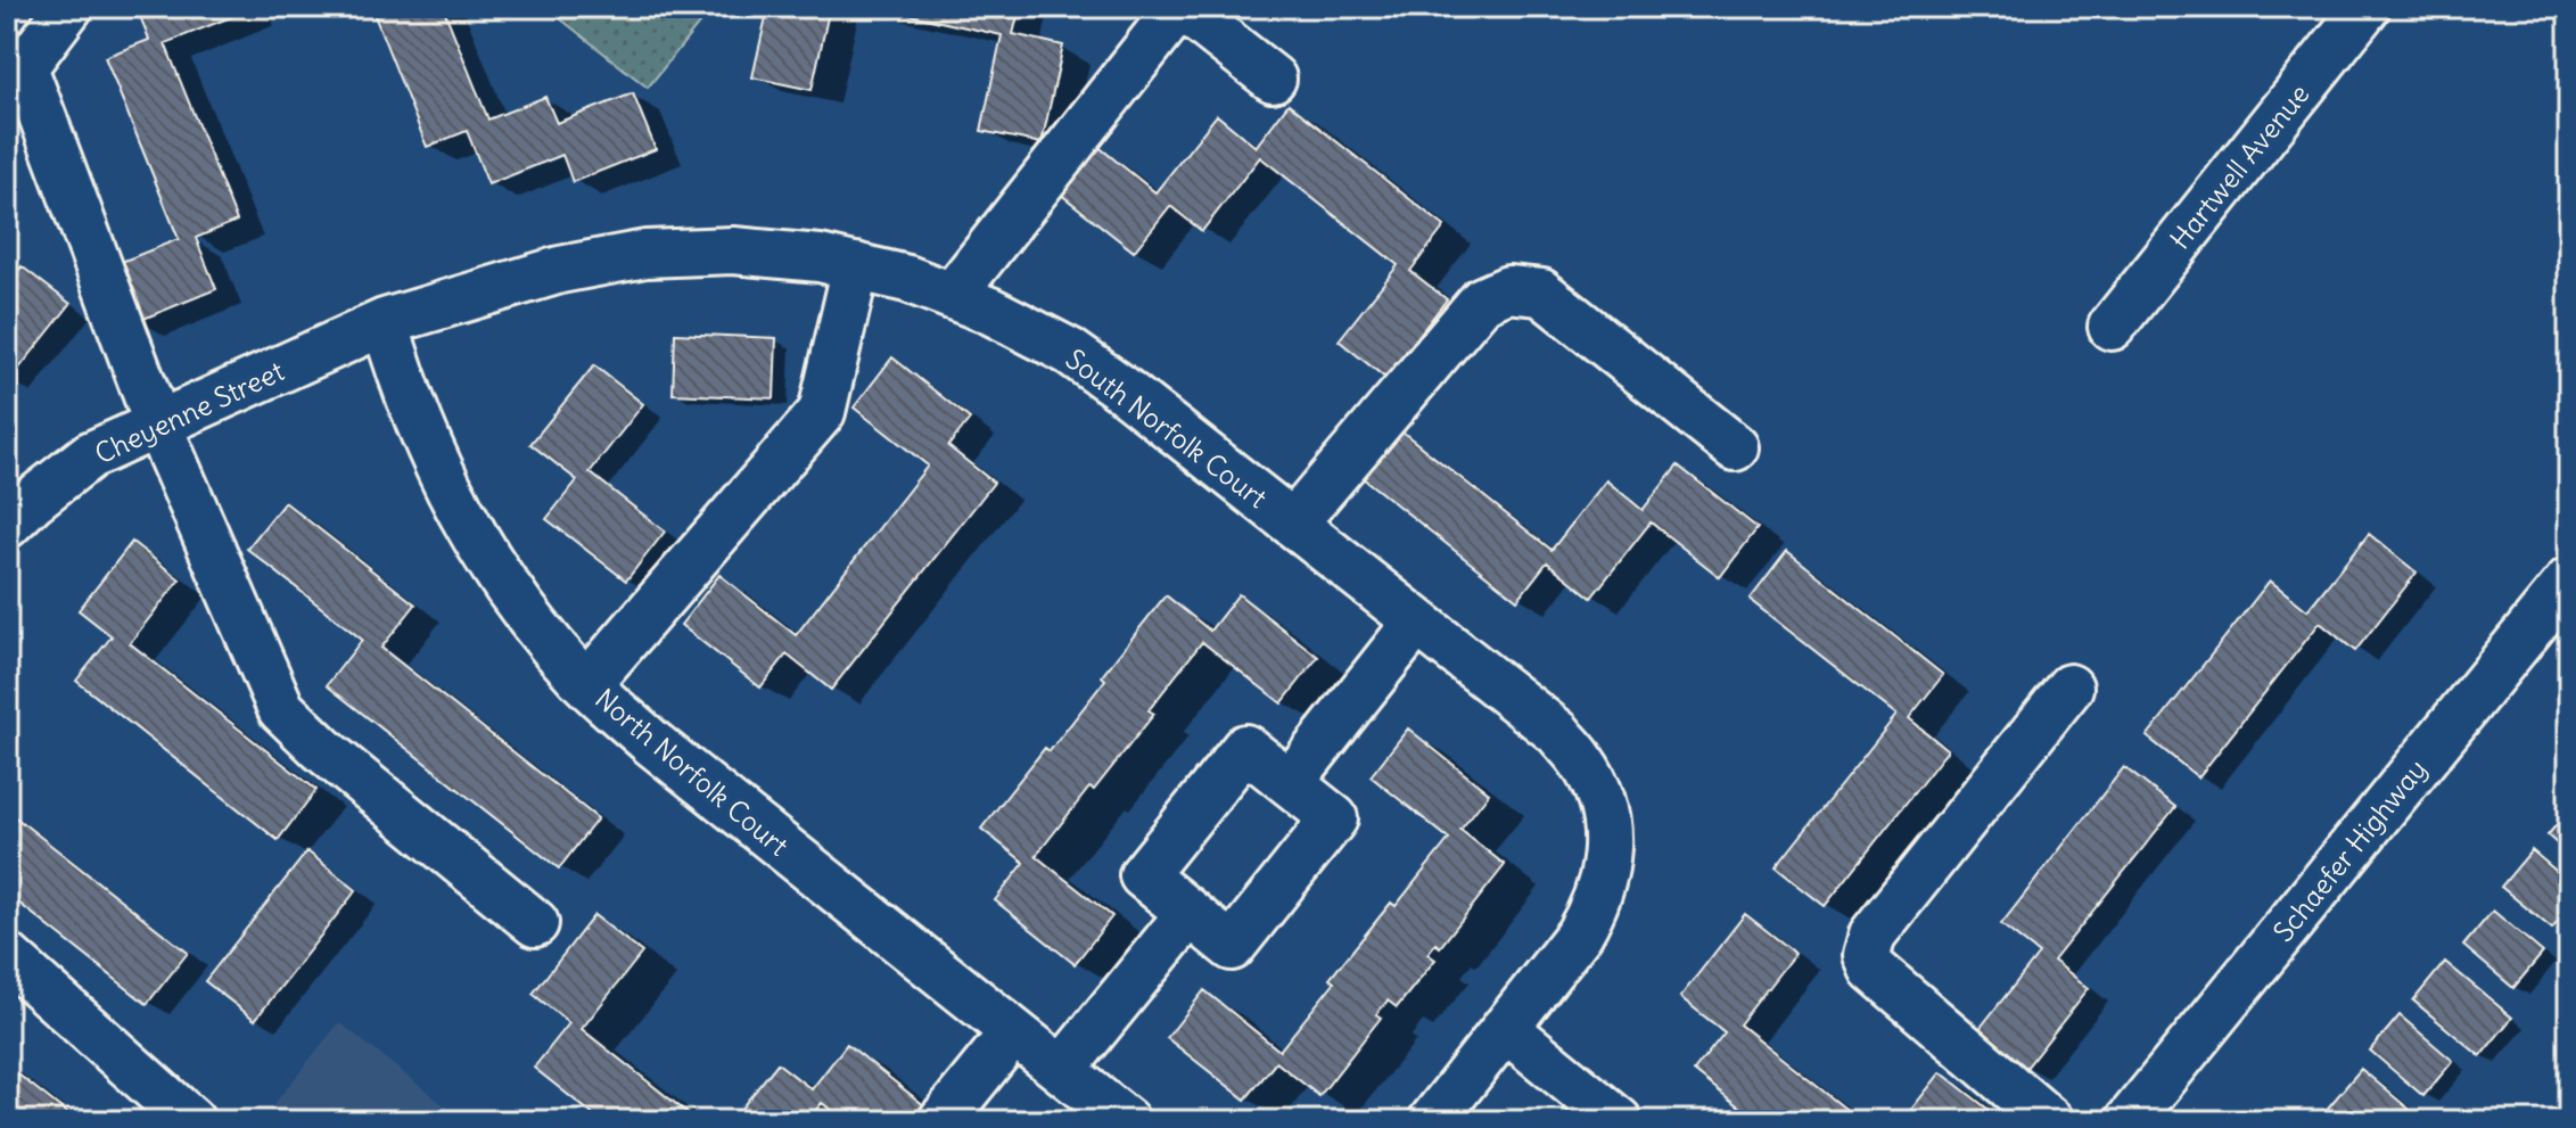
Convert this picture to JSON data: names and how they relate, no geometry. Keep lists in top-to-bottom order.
{
  "streets": {
    "street": [
      "Hartwell Avenue",
      "Cheyenne Street",
      "South Norfolk Court",
      "North Norfolk Court",
      "Schaefer Highway"
    ]
  },
  "crossings": [
    ["Cheyenne Street", "South Norfolk Court"],
    ["Cheyenne Street", "North Norfolk Court"],
    ["South Norfolk Court", "North Norfolk Court"]
  ]
}
